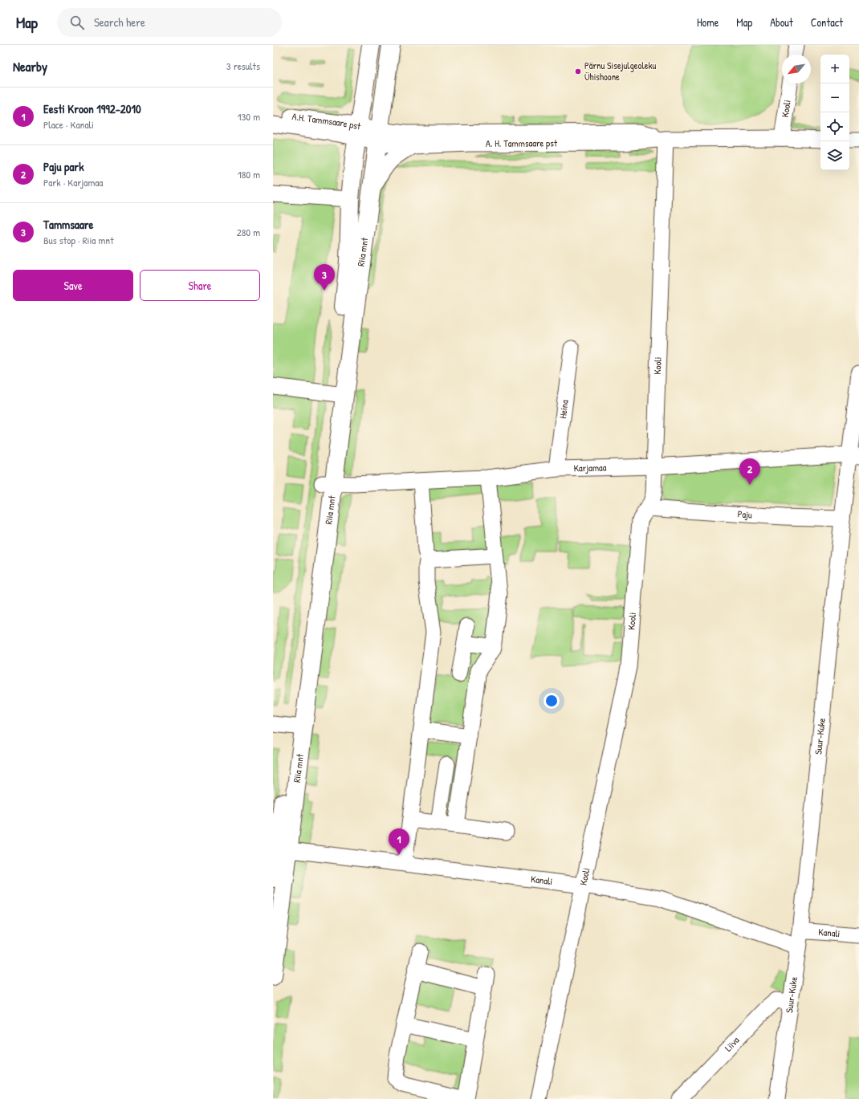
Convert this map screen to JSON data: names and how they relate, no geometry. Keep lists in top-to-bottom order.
{
  "streets": {
    "main road": ["Riia mnt"],
    "street": [
      "Kooli",
      "A.H. Tammsaare pst",
      "A. H. Tammsaare pst",
      "Heina",
      "Karjamaa",
      "Paju",
      "Suur-Kuke",
      "Kanali",
      "Liiva"
    ]
  },
  "crossings": [
    ["Kooli", "A. H. Tammsaare pst"],
    ["Kooli", "Karjamaa"],
    ["Kooli", "Paju"],
    ["Kooli", "Kanali"],
    ["A.H. Tammsaare pst", "A. H. Tammsaare pst"],
    ["A.H. Tammsaare pst", "Riia mnt"],
    ["A. H. Tammsaare pst", "Riia mnt"],
    ["Riia mnt", "Karjamaa"],
    ["Riia mnt", "Kanali"],
    ["Heina", "Karjamaa"],
    ["Karjamaa", "Suur-Kuke"],
    ["Paju", "Suur-Kuke"],
    ["Suur-Kuke", "Kanali"],
    ["Suur-Kuke", "Liiva"]
  ],
  "places": ["Pärnu Sisejulgeoleku Ühishoone"],
  "north": "bottom left",
  "page": {
    "header": "Map",
    "search": "Search here",
    "nav": [
      "Home",
      "Map",
      "About",
      "Contact"
    ],
    "heading": ["Nearby", "3 results"],
    "map_buttons": ["+", "−"],
    "list": [
      {
        "mark": "1",
        "name": "Eesti Kroon 1992-2010",
        "note": "Place · Kanali",
        "value": "130 m"
      },
      {
        "mark": "2",
        "name": "Paju park",
        "note": "Park · Karjamaa",
        "value": "180 m"
      },
      {
        "mark": "3",
        "name": "Tammsaare",
        "note": "Bus stop · Riia mnt",
        "value": "280 m"
      }
    ],
    "buttons": ["Save", "Share"],
    "pins": ["3", "2", "1"]
  }
}
